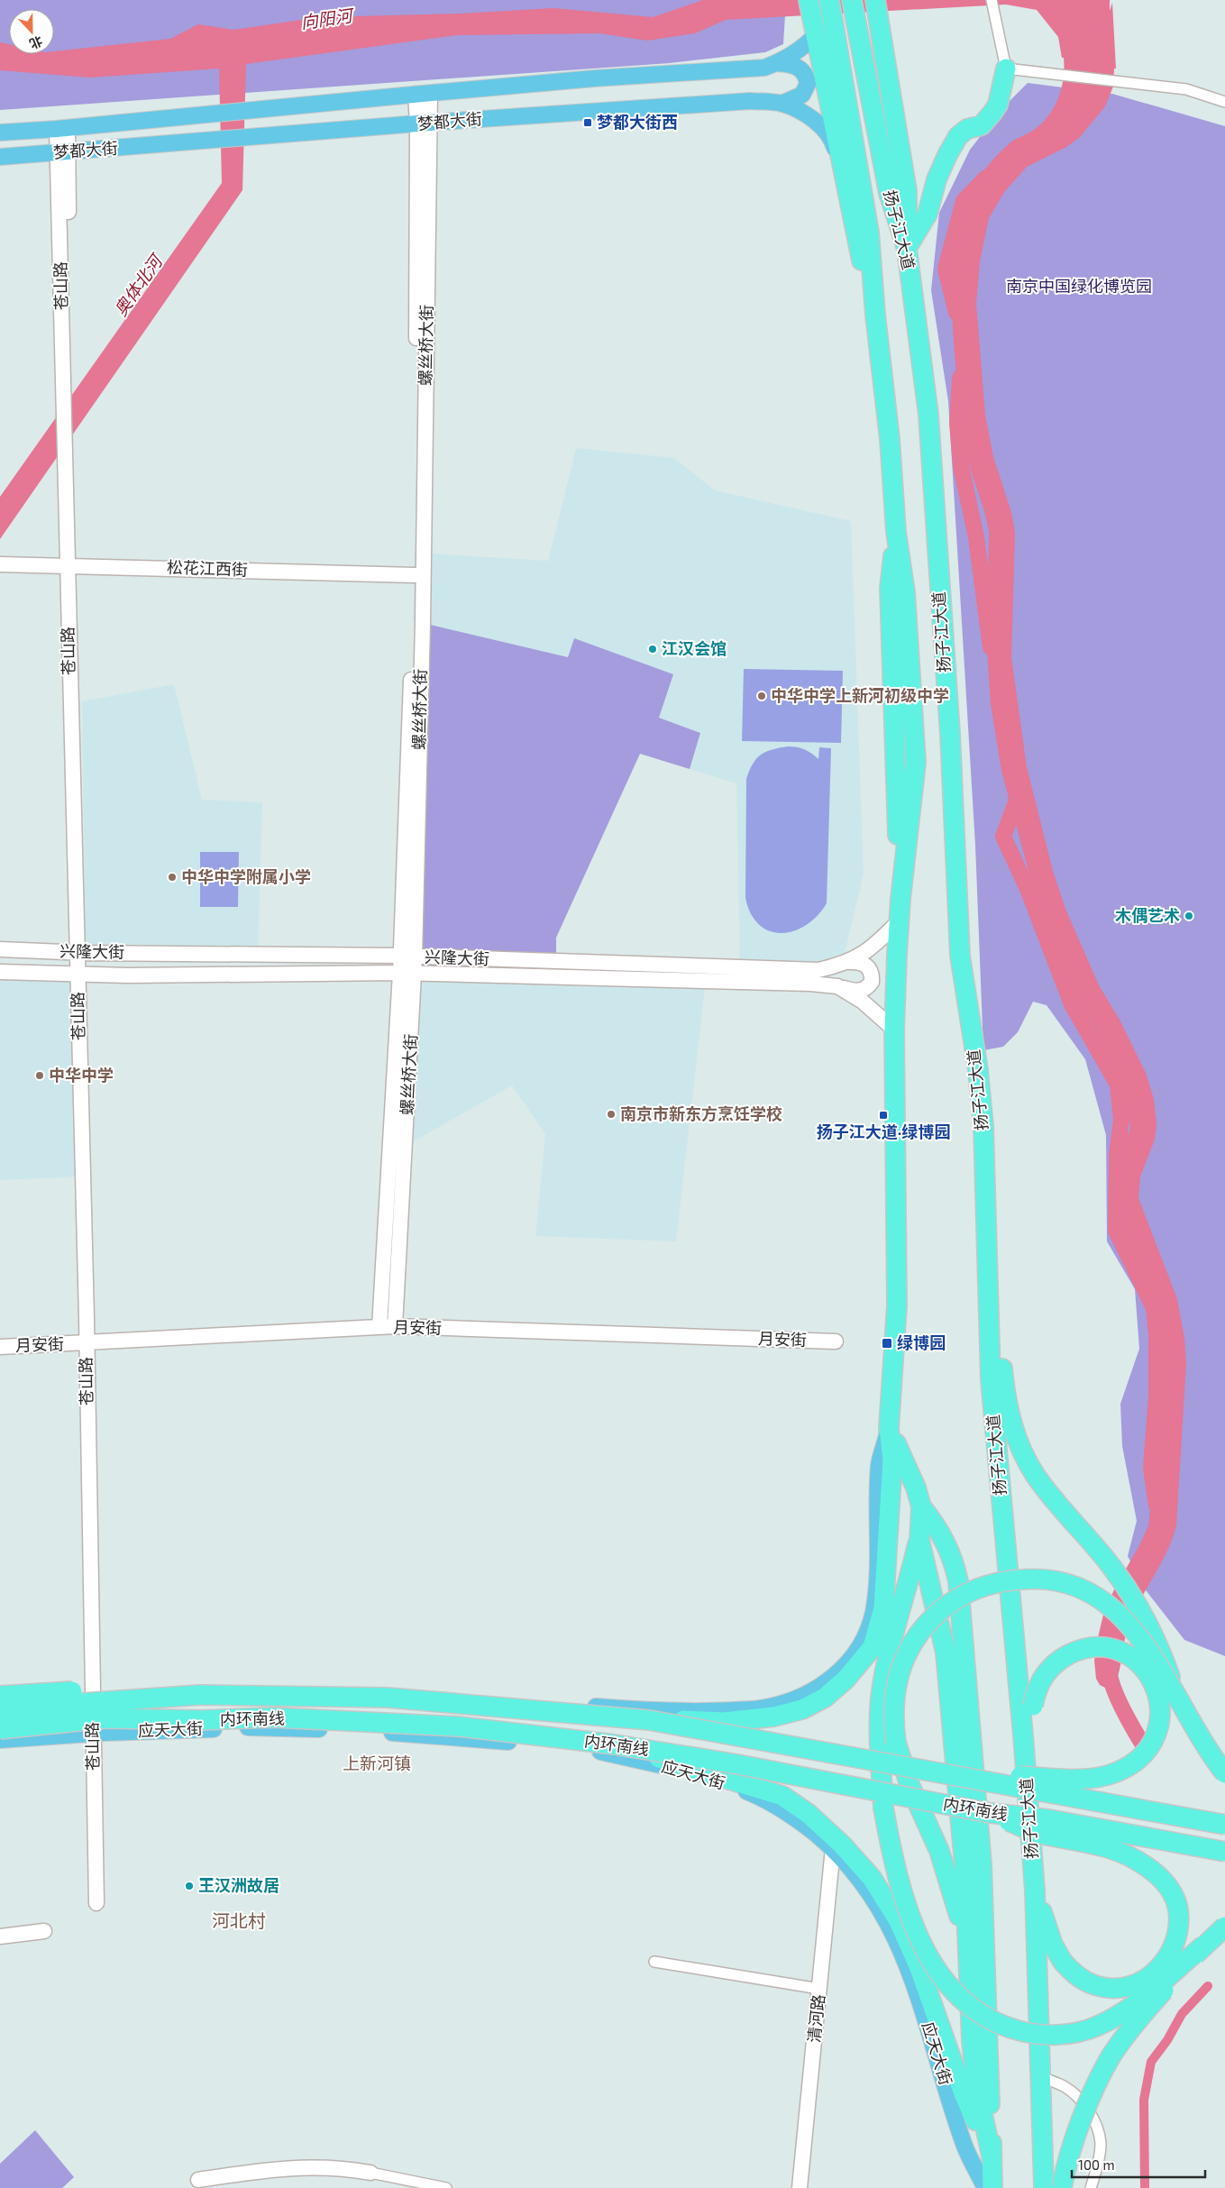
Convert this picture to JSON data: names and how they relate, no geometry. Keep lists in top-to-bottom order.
{
  "streets": {
    "highway": ["扬子江大道", "内环南线"],
    "main road": ["梦都大街", "应天大街"],
    "street": [
      "苍山路",
      "螺丝桥大街",
      "松花江西街",
      "兴隆大街",
      "月安街",
      "清河路"
    ]
  },
  "crossings": [
    ["梦都大街", "扬子江大道"],
    ["梦都大街", "苍山路"],
    ["梦都大街", "螺丝桥大街"],
    ["扬子江大道", "兴隆大街"],
    ["苍山路", "松花江西街"],
    ["苍山路", "兴隆大街"],
    ["苍山路", "月安街"],
    ["苍山路", "应天大街"],
    ["螺丝桥大街", "松花江西街"],
    ["螺丝桥大街", "兴隆大街"],
    ["螺丝桥大街", "月安街"],
    ["应天大街", "清河路"]
  ],
  "districts": ["上新河镇", "河北村"],
  "water": ["向阳河", "奥体北河"],
  "parks": ["南京中国绿化博览园"],
  "places": {
    "transit": ["梦都大街西", "扬子江大道·绿博园", "绿博园"],
    "other": [
      "江汉会馆",
      "中华中学上新河初级中学",
      "中华中学附属小学",
      "木偶艺术",
      "中华中学",
      "南京市新东方烹饪学校",
      "王汉洲故居"
    ]
  },
  "scale_bar": "100 m",
  "north": "bottom"
}
